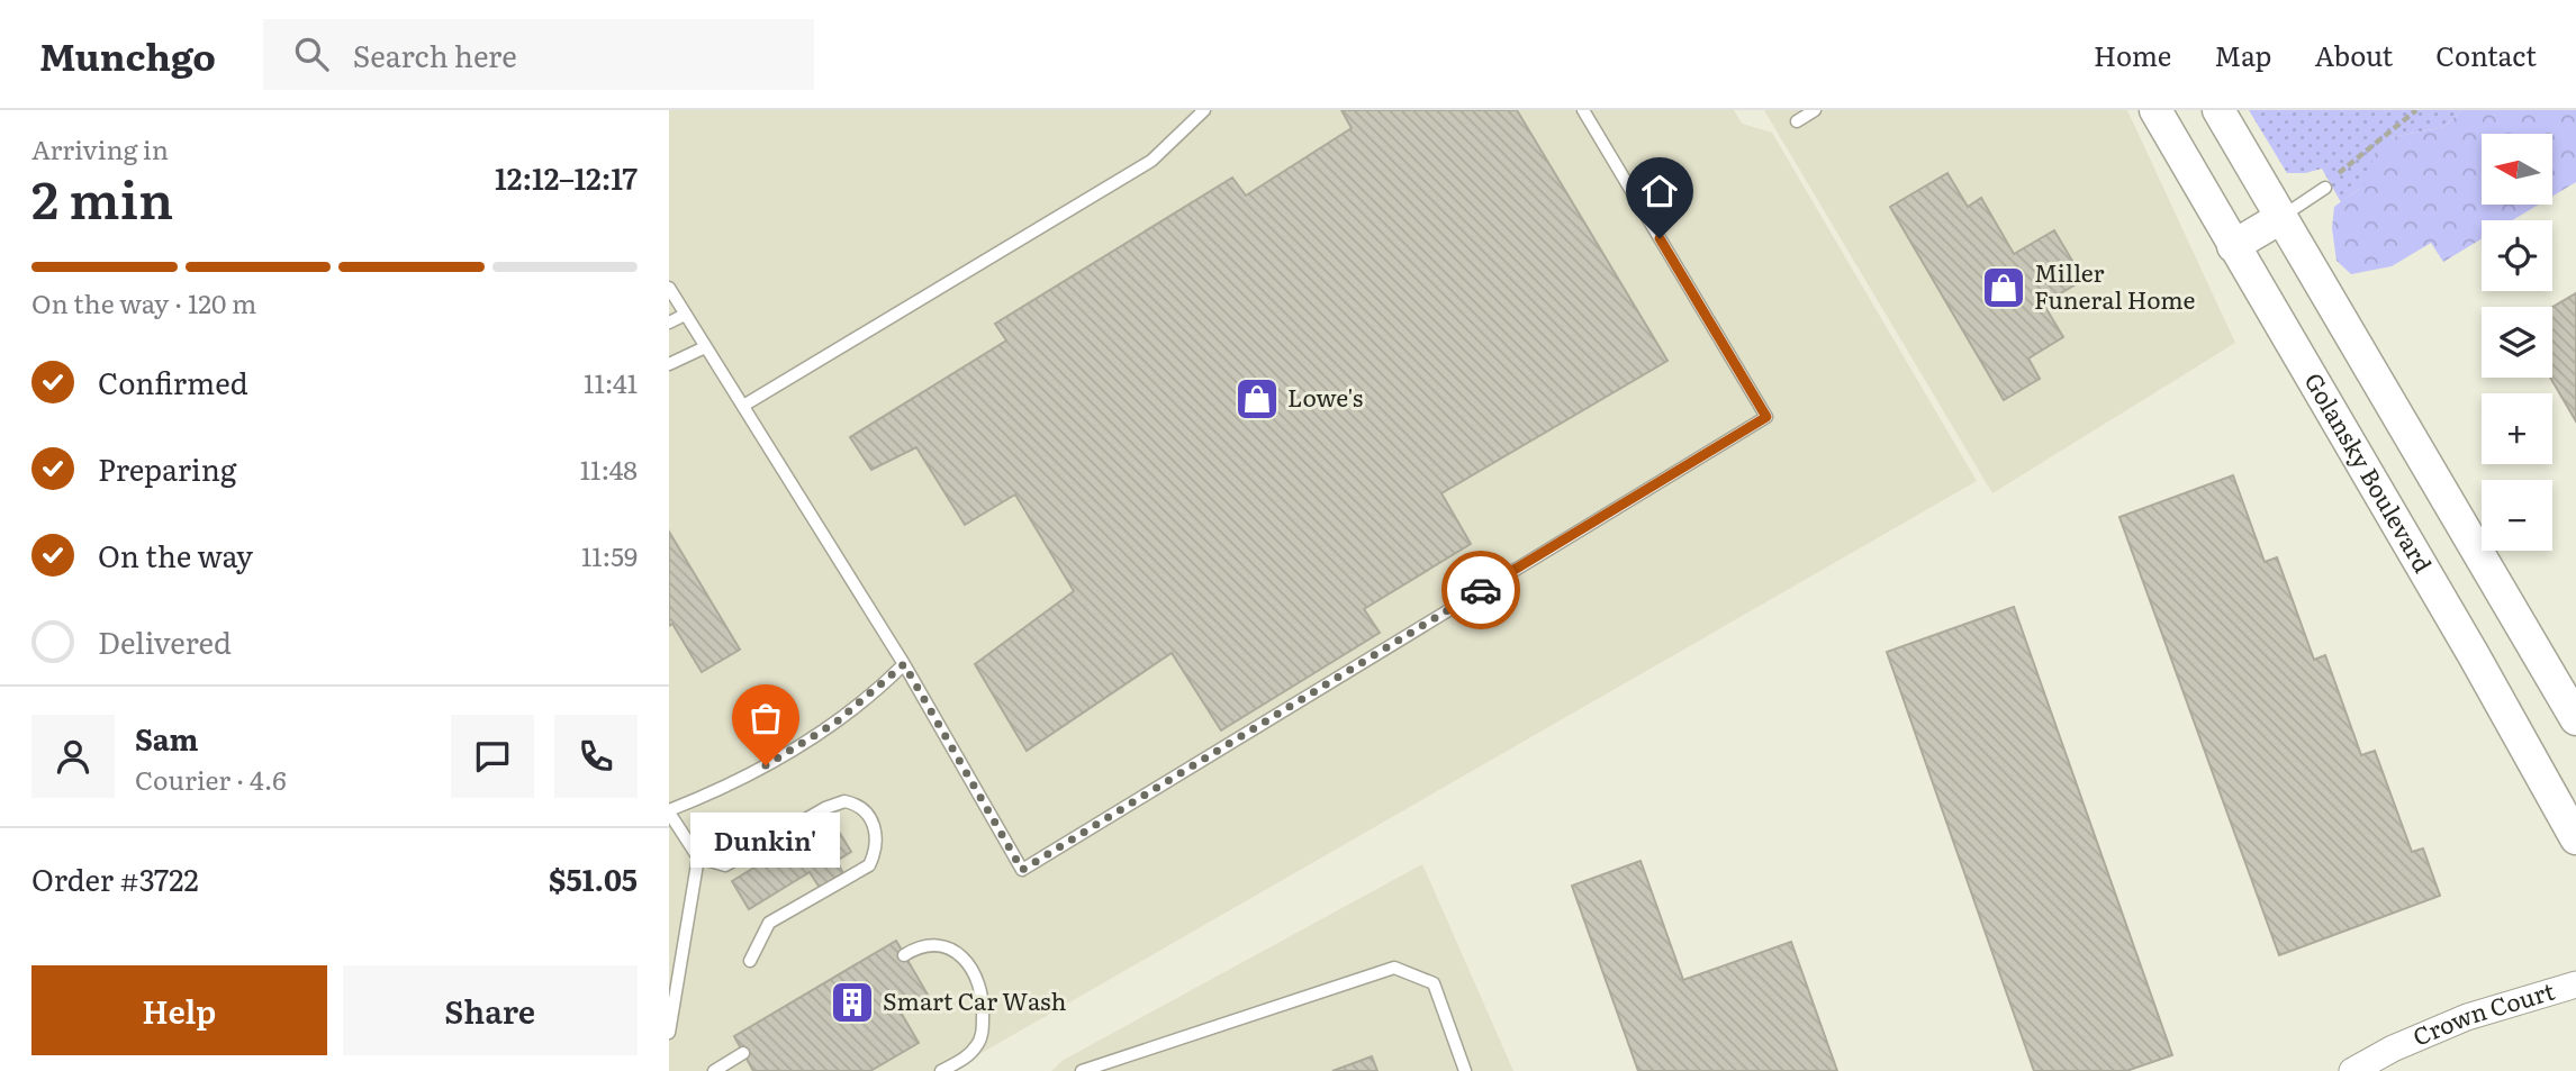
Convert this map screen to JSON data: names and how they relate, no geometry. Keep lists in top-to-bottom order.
{
  "streets": {
    "street": ["Golansky Boulevard", "Crown Court"]
  },
  "places": {
    "shop": ["Miller Funeral Home", "Lowe's"],
    "other": ["Dunkin'"],
    "building": ["Smart Car Wash"]
  },
  "north": "left",
  "page": {
    "header": "Munchgo",
    "search": "Search here",
    "nav": [
      "Home",
      "Map",
      "About",
      "Contact"
    ],
    "heading": ["2 min", "Arriving in", "12:12–12:17"],
    "panel": [
      "Sam",
      "Courier · 4.6",
      "Order #3722",
      "$51.05"
    ],
    "map_buttons": ["+", "−"],
    "bar": "On the way · 120 m",
    "list": [
      ["Confirmed", "11:41"],
      ["Preparing", "11:48"],
      ["On the way", "11:59"],
      "Delivered"
    ],
    "bubble": "Dunkin'",
    "buttons": ["Help", "Share"]
  }
}
